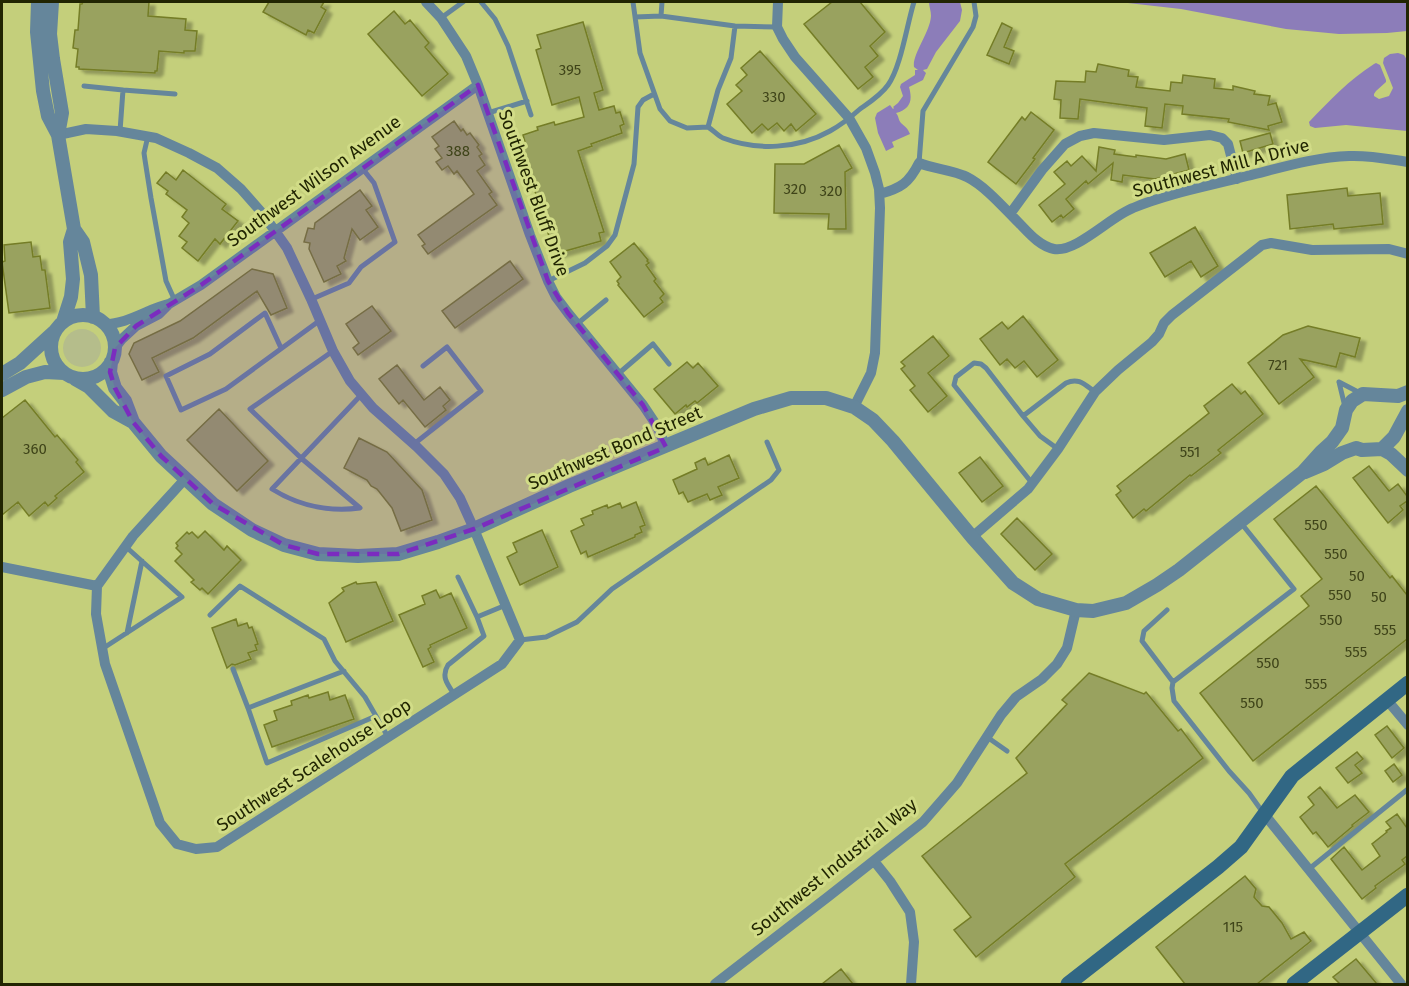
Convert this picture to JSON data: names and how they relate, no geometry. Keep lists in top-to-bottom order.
{
  "streets": {
    "street": [
      "Southwest Mill A Drive",
      "Southwest Wilson Avenue",
      "Southwest Bluff Drive",
      "Southwest Bond Street",
      "Southwest Scalehouse Loop",
      "Southwest Industrial Way"
    ]
  },
  "crossings": [
    ["Southwest Wilson Avenue", "Southwest Bluff Drive"],
    ["Southwest Wilson Avenue", "Southwest Bond Street"],
    ["Southwest Bluff Drive", "Southwest Bond Street"],
    ["Southwest Bond Street", "Southwest Industrial Way"]
  ],
  "house_numbers": [
    "395",
    "330",
    "388",
    "320",
    "320",
    "721",
    "360",
    "551",
    "550",
    "550",
    "50",
    "550",
    "50",
    "550",
    "555",
    "555",
    "550",
    "555",
    "550",
    "115"
  ]
}
